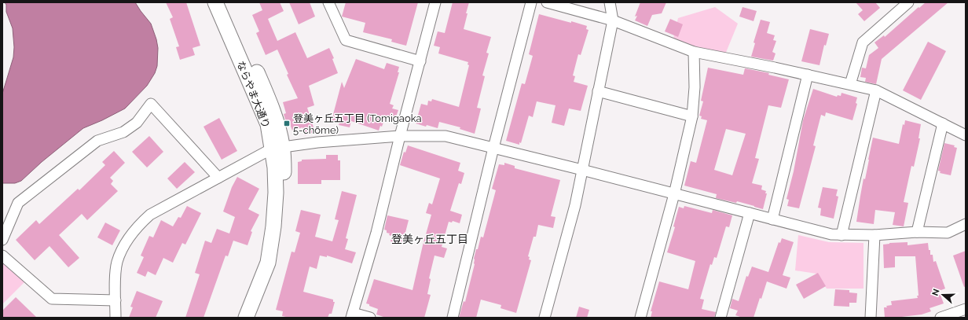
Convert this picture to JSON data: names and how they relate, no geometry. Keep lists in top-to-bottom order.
{
  "streets": {
    "street": ["ならやま大通り"]
  },
  "districts": ["登美ヶ丘五丁目"],
  "places": {
    "transit": ["登美ヶ丘五丁目 (Tomigaoka 5-chōme)"]
  },
  "north": "left"
}
